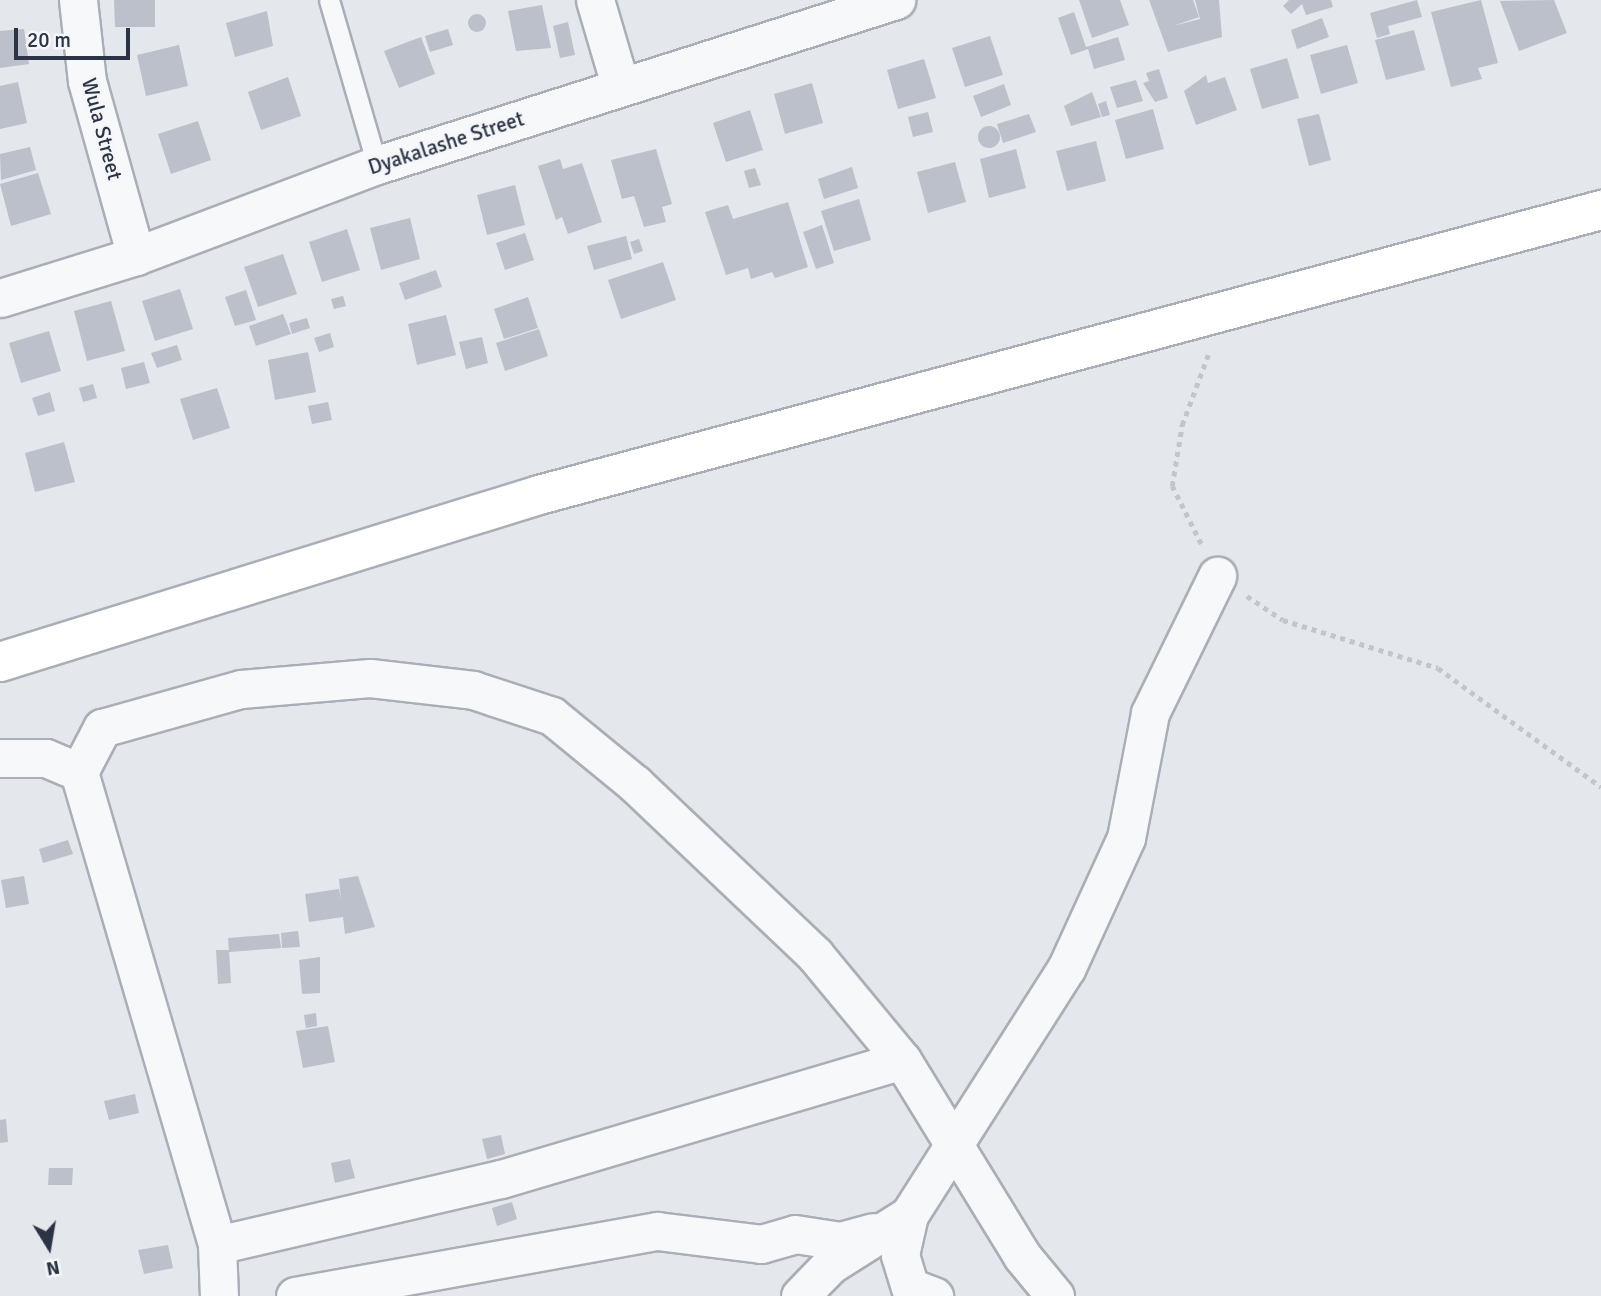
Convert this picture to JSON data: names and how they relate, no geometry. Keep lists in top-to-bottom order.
{
  "streets": {
    "street": ["Wula Street", "Dyakalashe Street"]
  },
  "crossings": [
    ["Wula Street", "Dyakalashe Street"]
  ],
  "scale_bar": "20 m",
  "north": "bottom"
}
